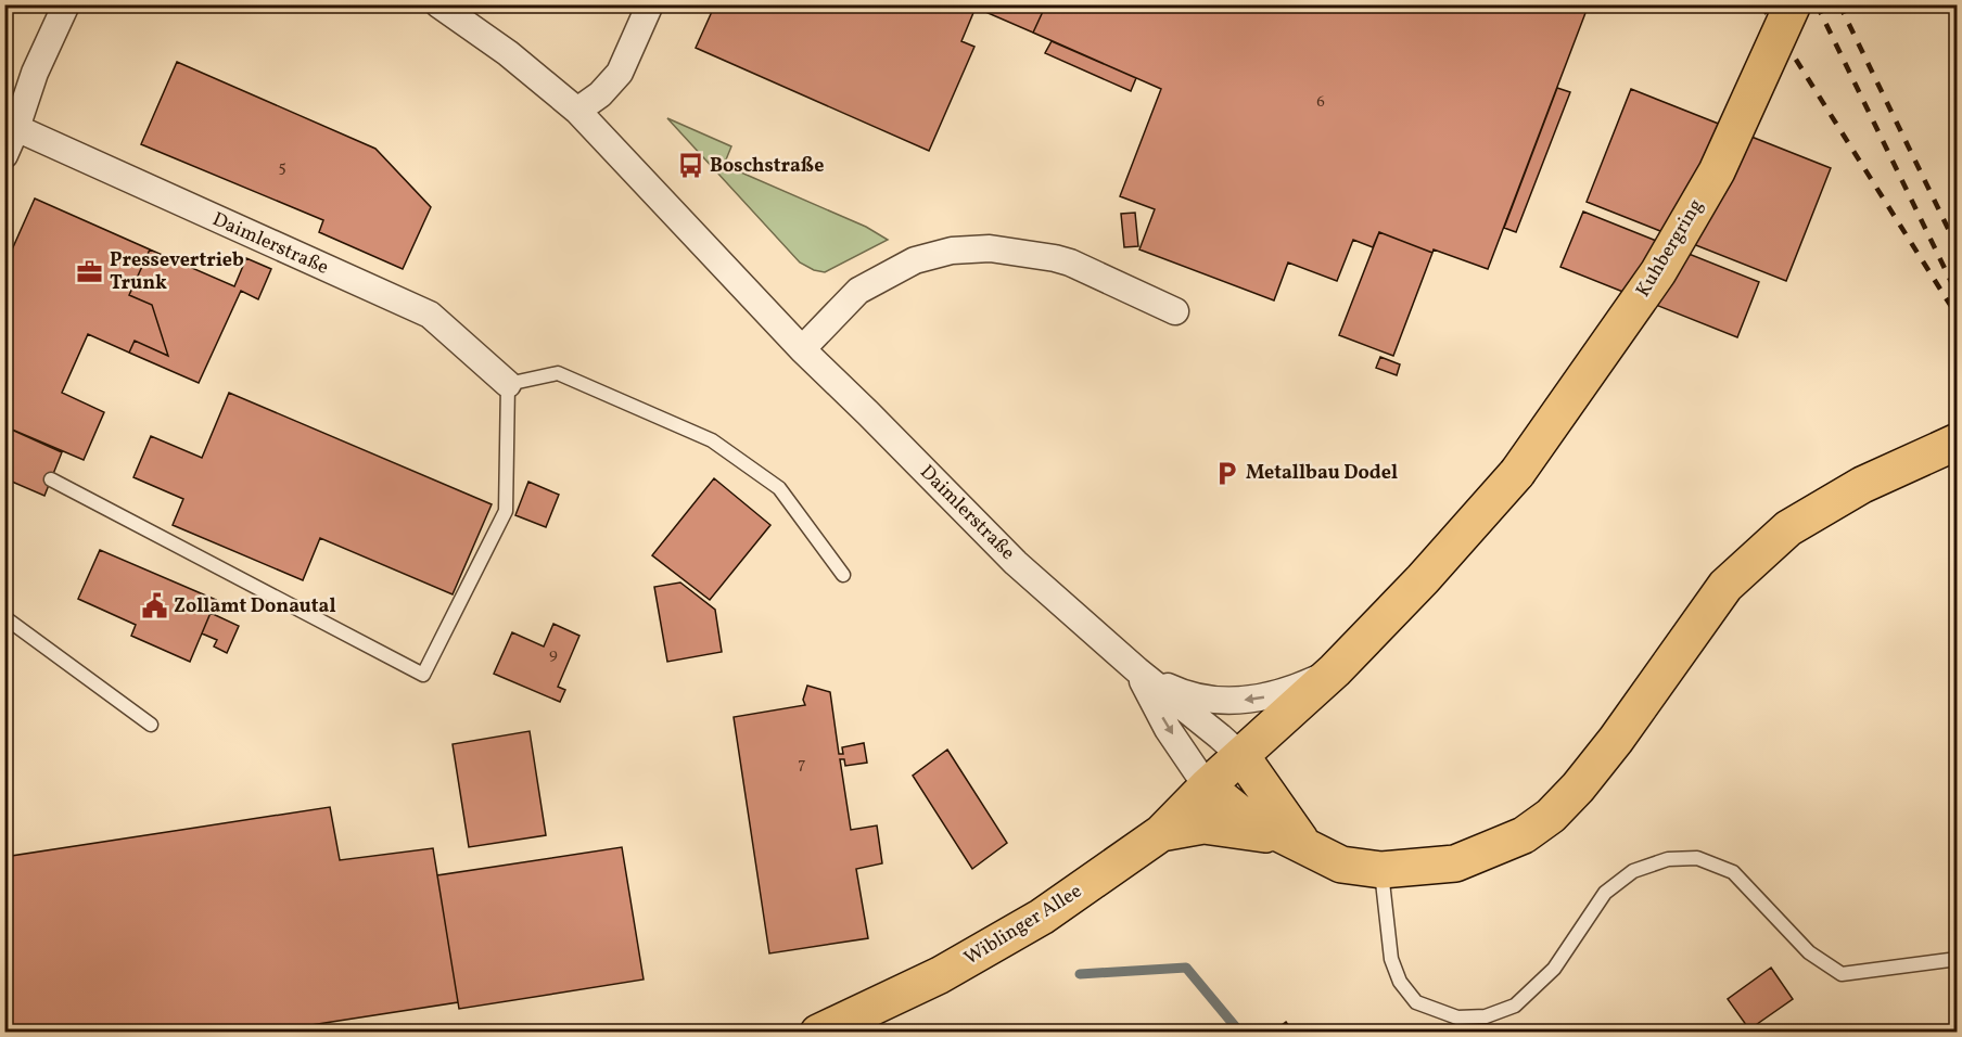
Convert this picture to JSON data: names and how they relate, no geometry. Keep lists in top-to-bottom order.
{
  "streets": {
    "main road": ["Kuhbergring", "Wiblinger Allee"],
    "street": ["Daimlerstraße"]
  },
  "crossings": [
    ["Daimlerstraße", "Kuhbergring"],
    ["Daimlerstraße", "Wiblinger Allee"],
    ["Kuhbergring", "Wiblinger Allee"]
  ],
  "places": {
    "bus stop": ["Boschstraße"],
    "office": ["Pressevertrieb Trunk"],
    "parking": ["Metallbau Dodel"],
    "public building": ["Zollamt Donautal"]
  },
  "house_numbers": [
    "6",
    "5",
    "9",
    "7"
  ]
}
